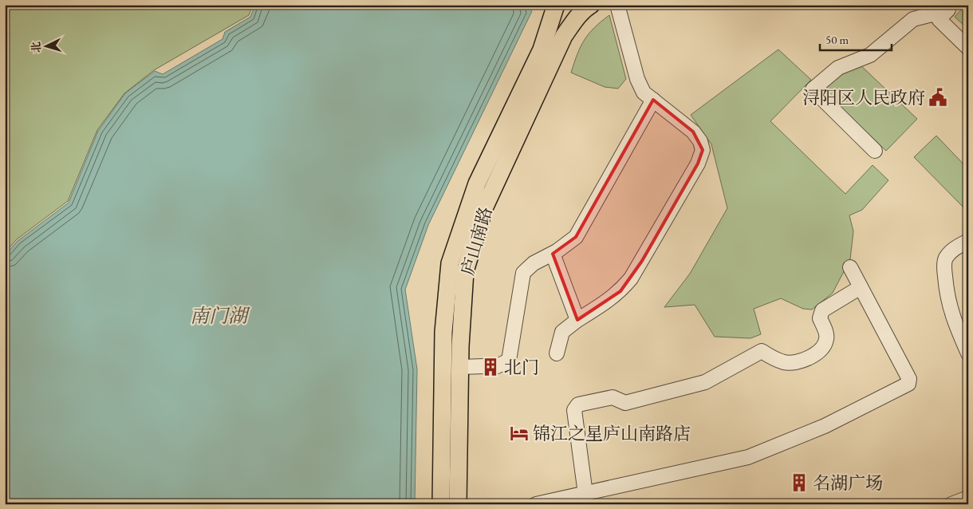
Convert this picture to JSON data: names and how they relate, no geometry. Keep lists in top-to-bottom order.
{
  "streets": {
    "main road": ["庐山南路"]
  },
  "water": ["南门湖"],
  "places": {
    "public building": ["浔阳区人民政府"],
    "building": ["北门", "名湖广场"],
    "hotel": ["锦江之星庐山南路店"]
  },
  "scale_bar": "50 m",
  "north": "left"
}
